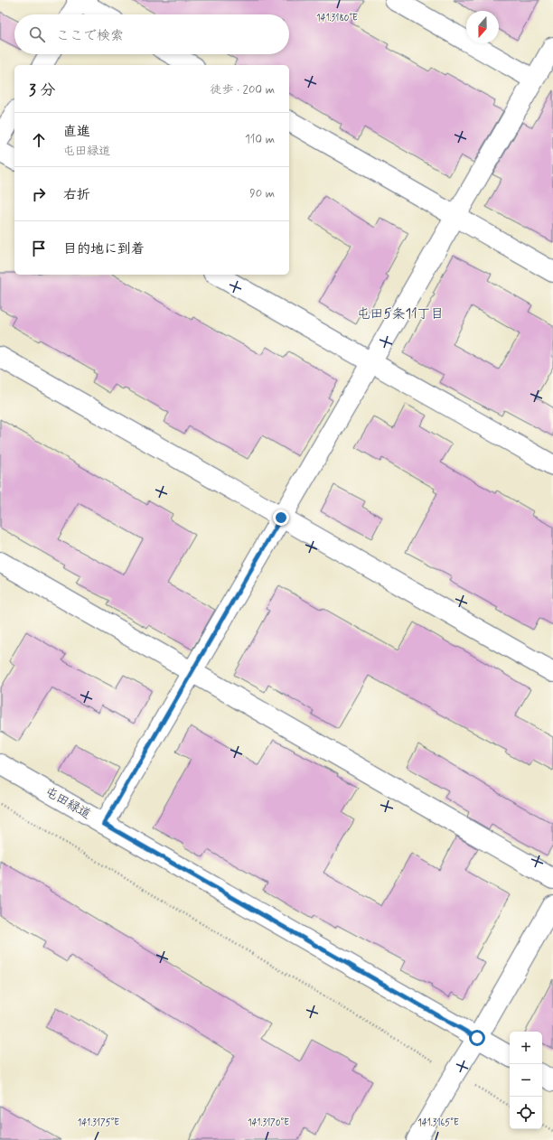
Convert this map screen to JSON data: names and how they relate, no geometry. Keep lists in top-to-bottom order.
{
  "streets": {
    "street": ["屯田緑道"]
  },
  "districts": ["屯田5条11丁目"],
  "north": "bottom",
  "page": {
    "search": "ここで検索",
    "heading": ["3 分", "徒歩 · 200 m"],
    "list": [
      ["直進", "屯田緑道", "110 m"],
      ["右折", "90 m"],
      "目的地に到着"
    ],
    "map_buttons": ["+", "−"]
  },
  "coordinates": [
    "141.3180°E",
    "141.3175°E",
    "141.3170°E",
    "141.3165°E"
  ]
}
